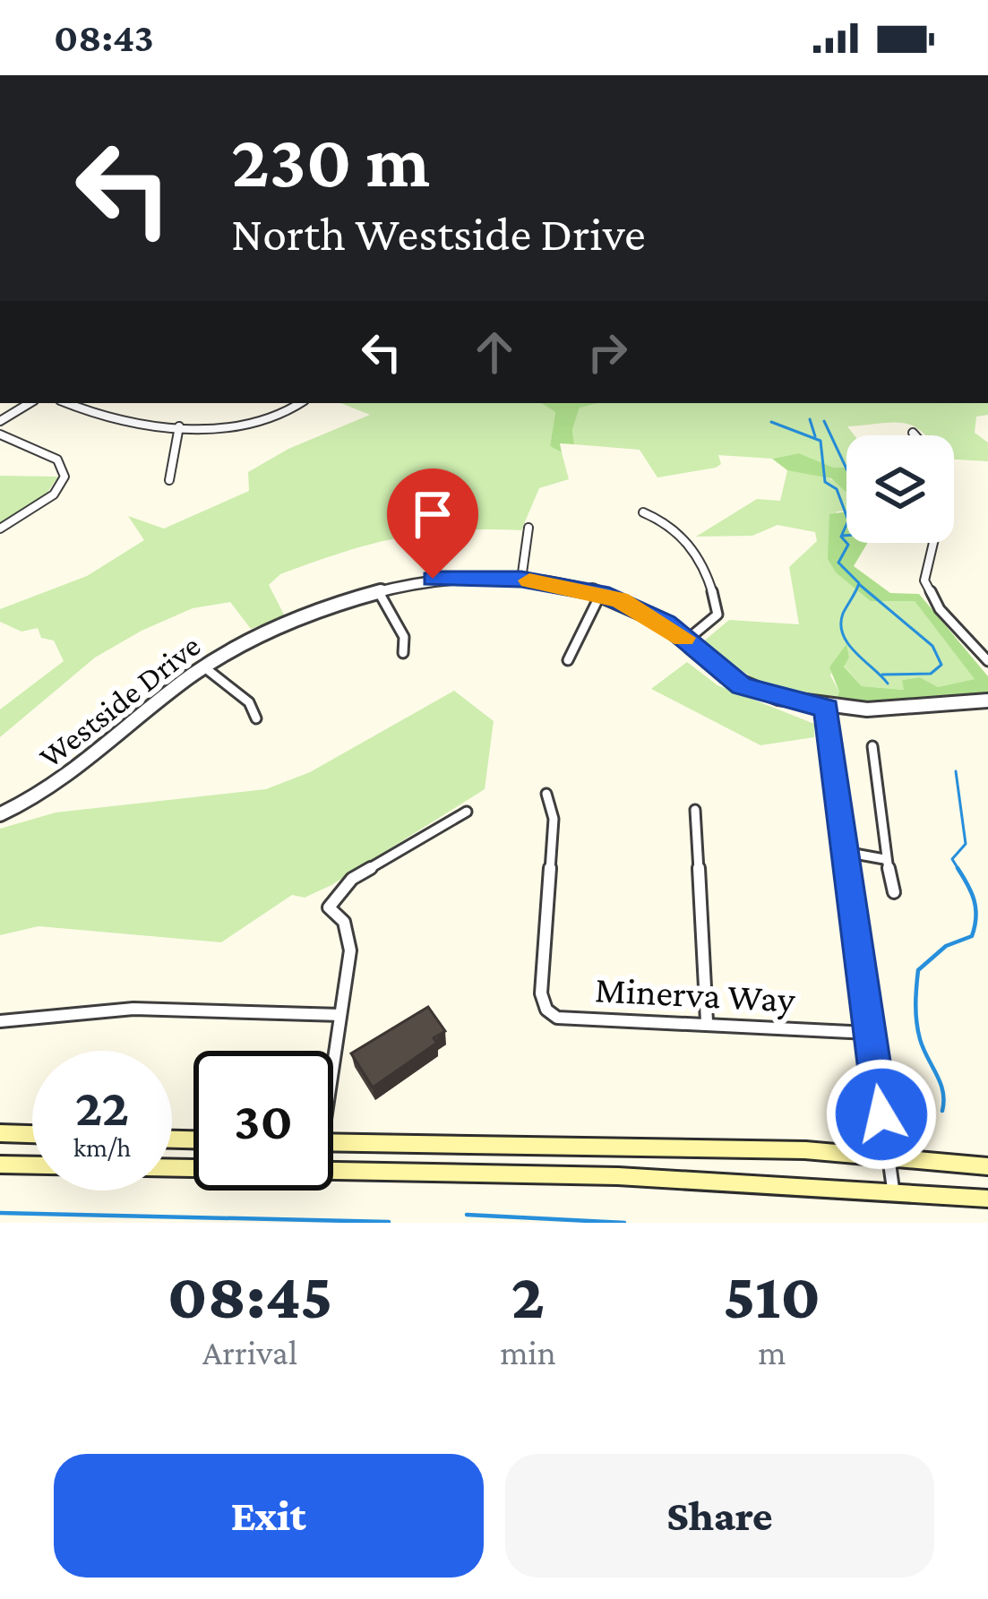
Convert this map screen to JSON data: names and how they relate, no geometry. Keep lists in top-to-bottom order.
{
  "streets": {
    "street": ["Westside Drive", "Minerva Way"]
  },
  "page": {
    "status": "08:43",
    "turn": ["230 m", "North Westside Drive"],
    "speed": "22 km/h",
    "limit": "30",
    "eta": [
      "08:45",
      "Arrival",
      "2",
      "min",
      "510",
      "m"
    ],
    "buttons": ["Exit", "Share"]
  }
}
